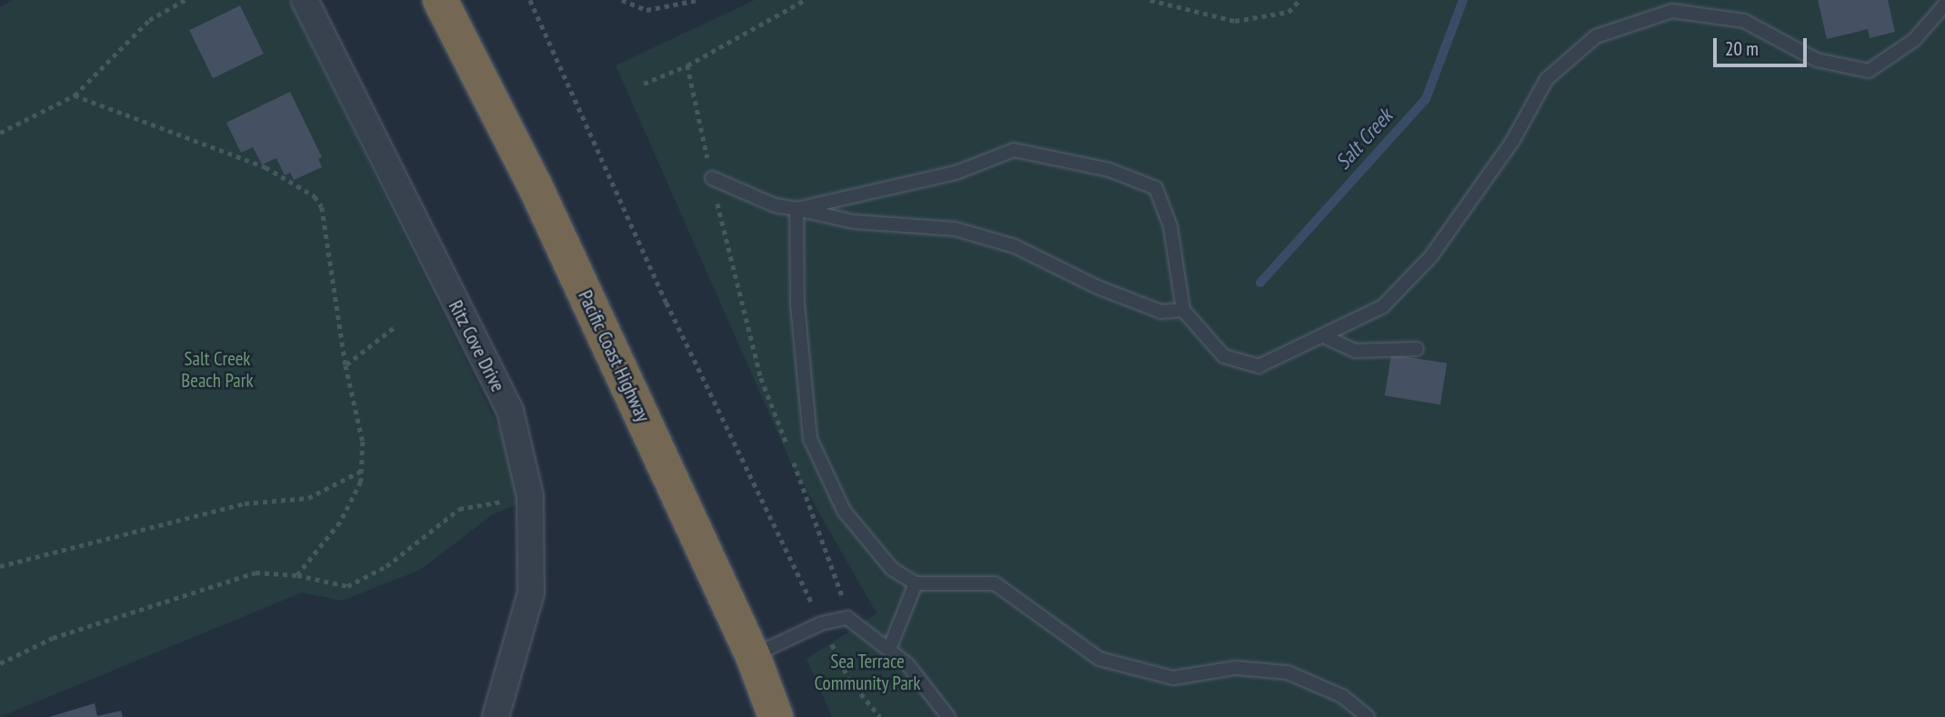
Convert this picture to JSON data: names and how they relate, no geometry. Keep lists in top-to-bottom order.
{
  "streets": {
    "highway": ["Pacific Coast Highway"],
    "street": ["Ritz Cove Drive"]
  },
  "water": ["Salt Creek"],
  "parks": ["Salt Creek Beach Park", "Sea Terrace Community Park"],
  "scale_bar": "20 m"
}
